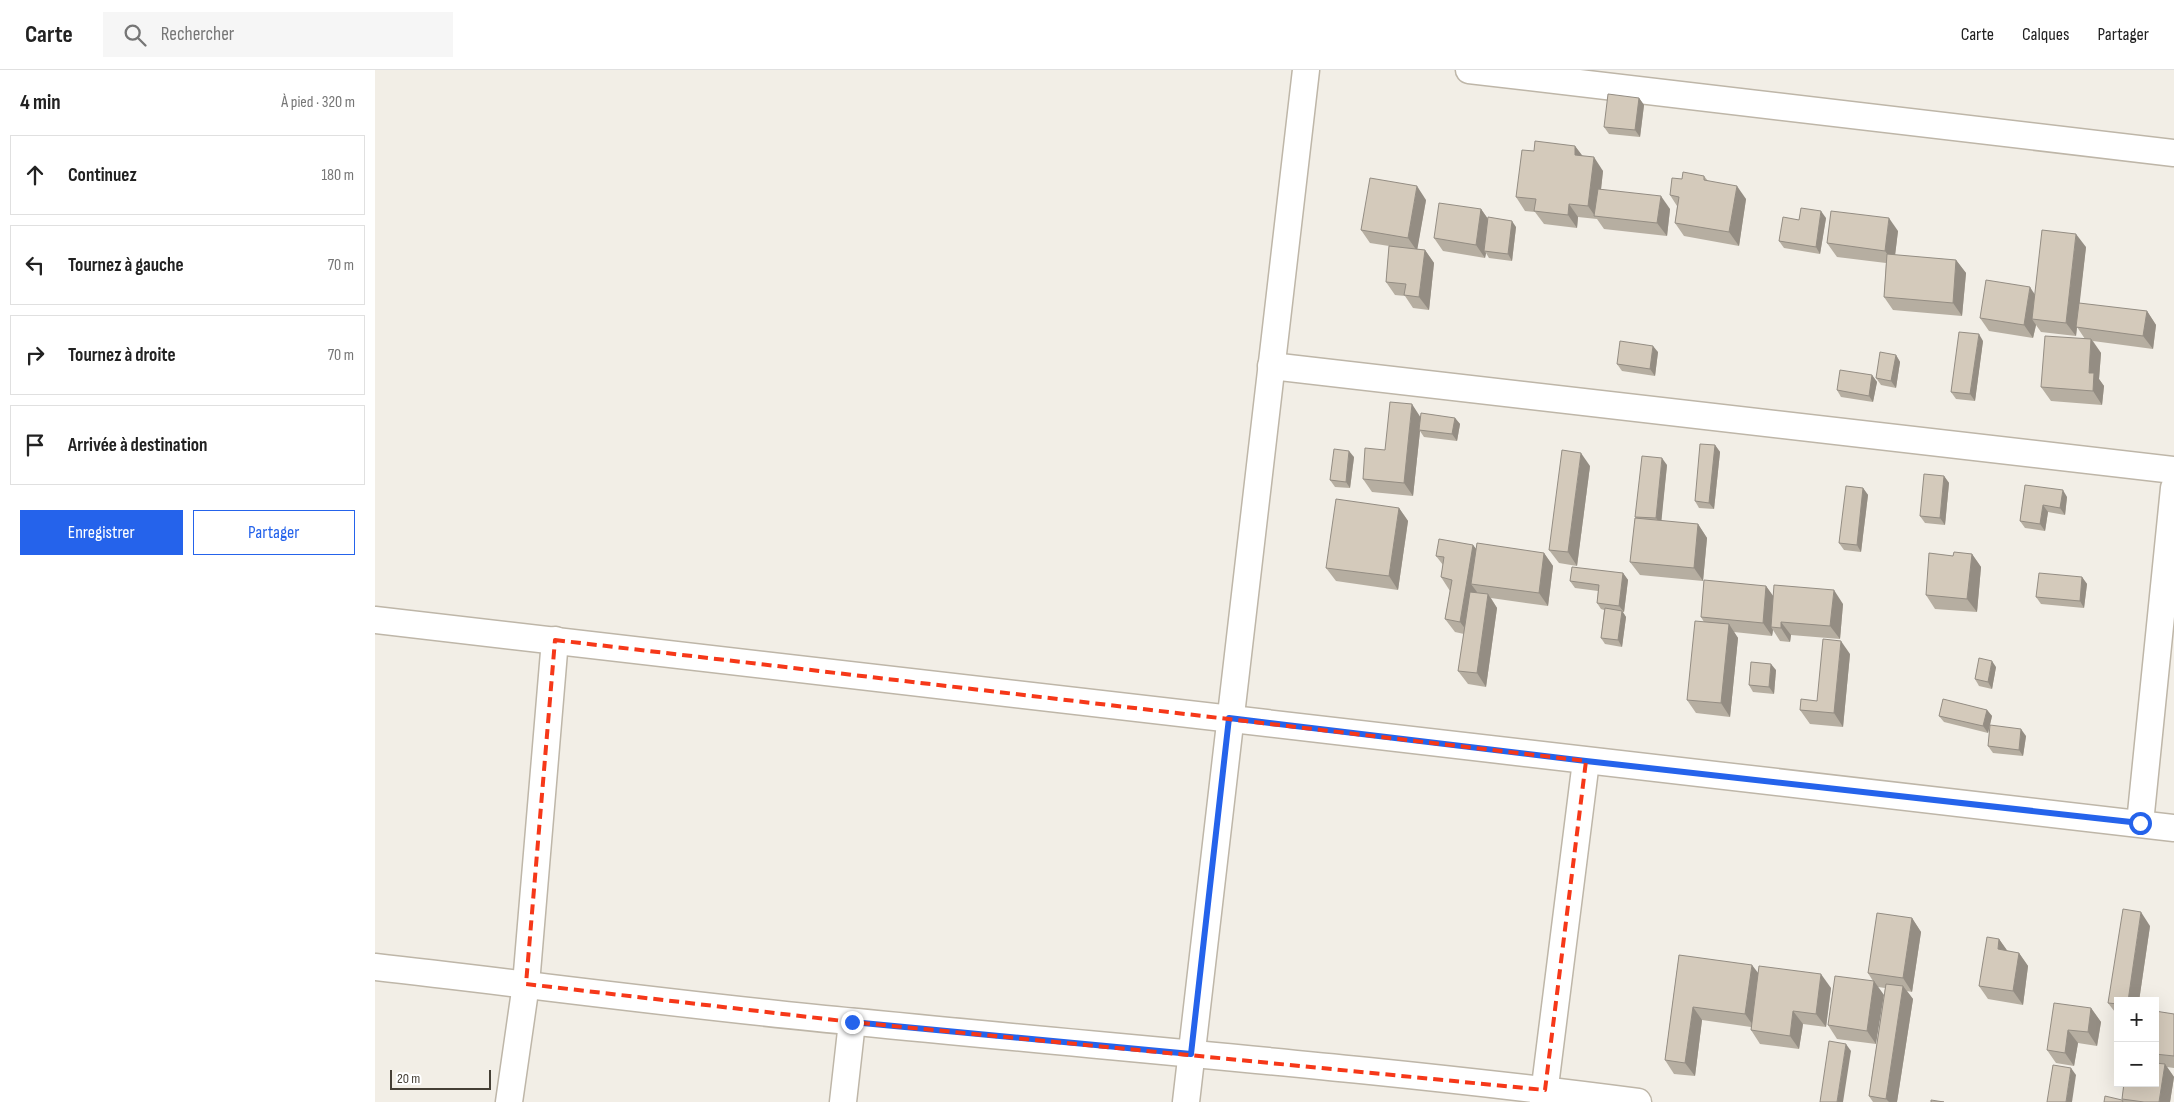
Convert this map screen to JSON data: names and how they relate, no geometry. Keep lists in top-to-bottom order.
{
  "scale_bar": "20 m",
  "page": {
    "header": "Carte",
    "search": "Rechercher",
    "nav": ["Carte", "Calques", "Partager"],
    "heading": ["4 min", "À pied · 320 m"],
    "list": [
      ["Continuez", "180 m"],
      ["Tournez à gauche", "70 m"],
      ["Tournez à droite", "70 m"],
      "Arrivée à destination"
    ],
    "buttons": ["Enregistrer", "Partager"],
    "map_buttons": ["+", "−"],
    "scale": "20 m"
  }
}
